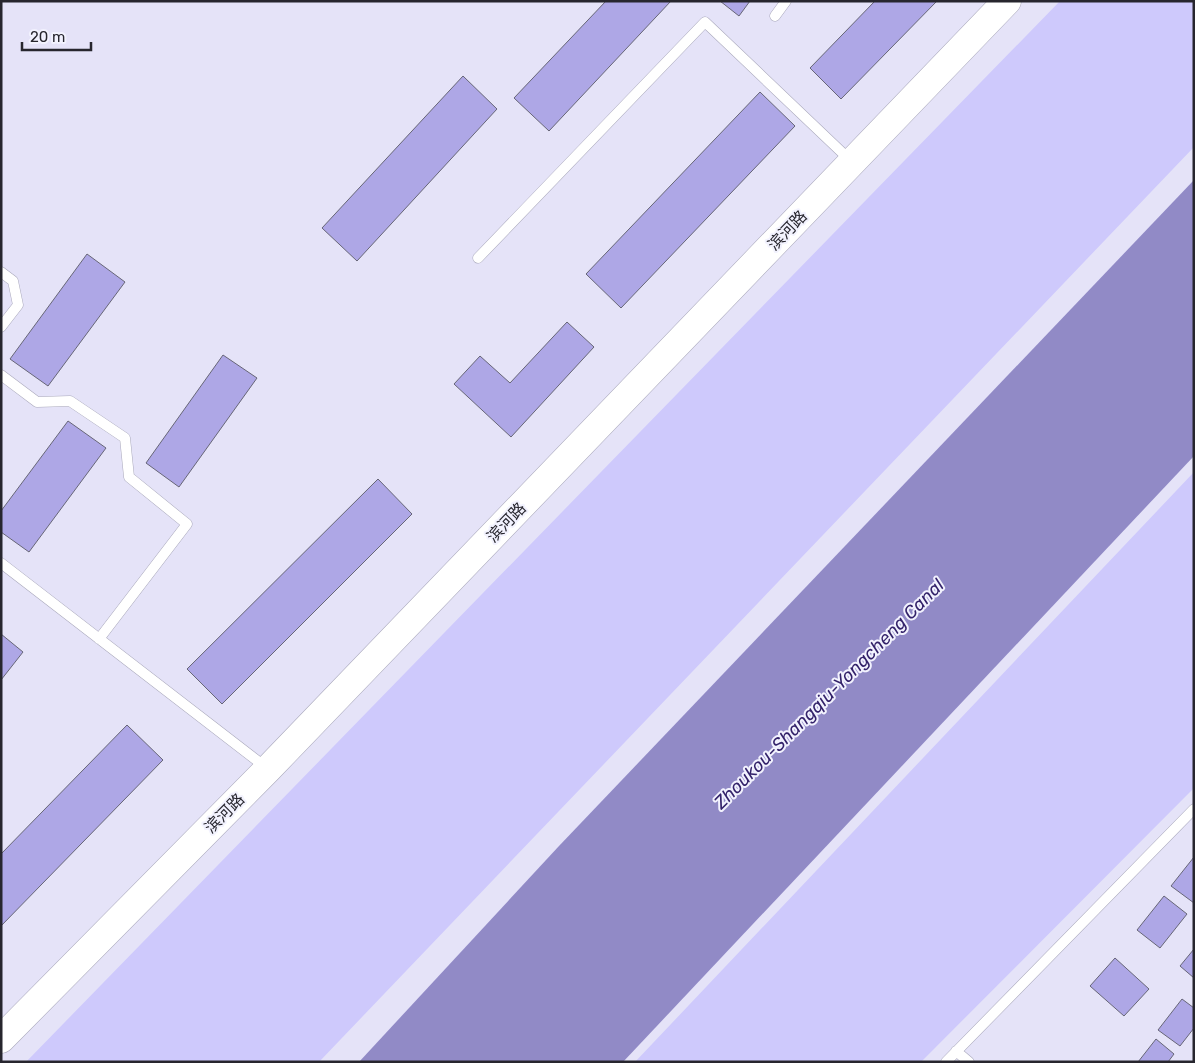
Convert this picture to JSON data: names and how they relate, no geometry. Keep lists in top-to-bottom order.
{
  "streets": {
    "street": ["滨河路"]
  },
  "water": ["Zhoukou-Shangqiu-Yongcheng Canal"],
  "scale_bar": "20 m"
}
